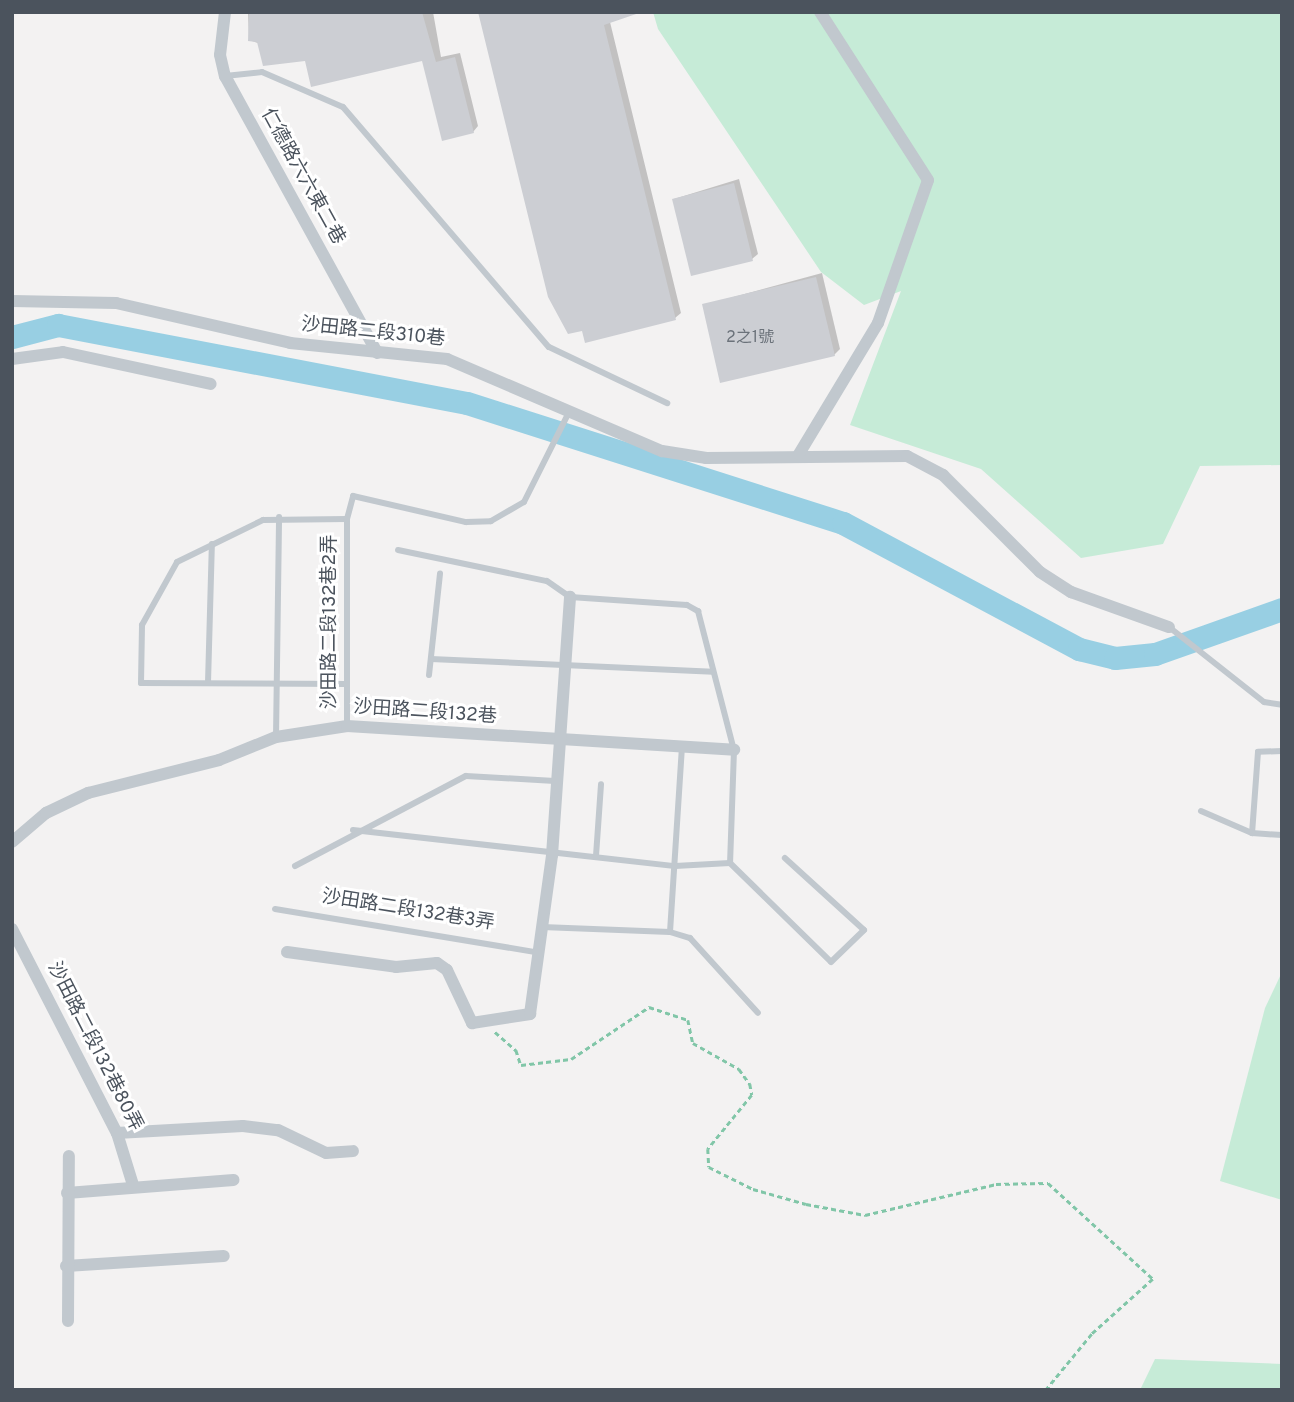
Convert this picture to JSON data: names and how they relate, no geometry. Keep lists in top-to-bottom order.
{
  "streets": {
    "street": [
      "仁德路六六東二巷",
      "沙田路二段310巷",
      "沙田路二段132巷",
      "沙田路二段132巷80弄"
    ],
    "lane": ["沙田路二段132巷2弄", "沙田路二段132巷3弄"]
  },
  "crossings": [
    ["仁德路六六東二巷", "沙田路二段310巷"],
    ["沙田路二段132巷2弄", "沙田路二段132巷"]
  ],
  "house_numbers": ["2之1號"]
}
